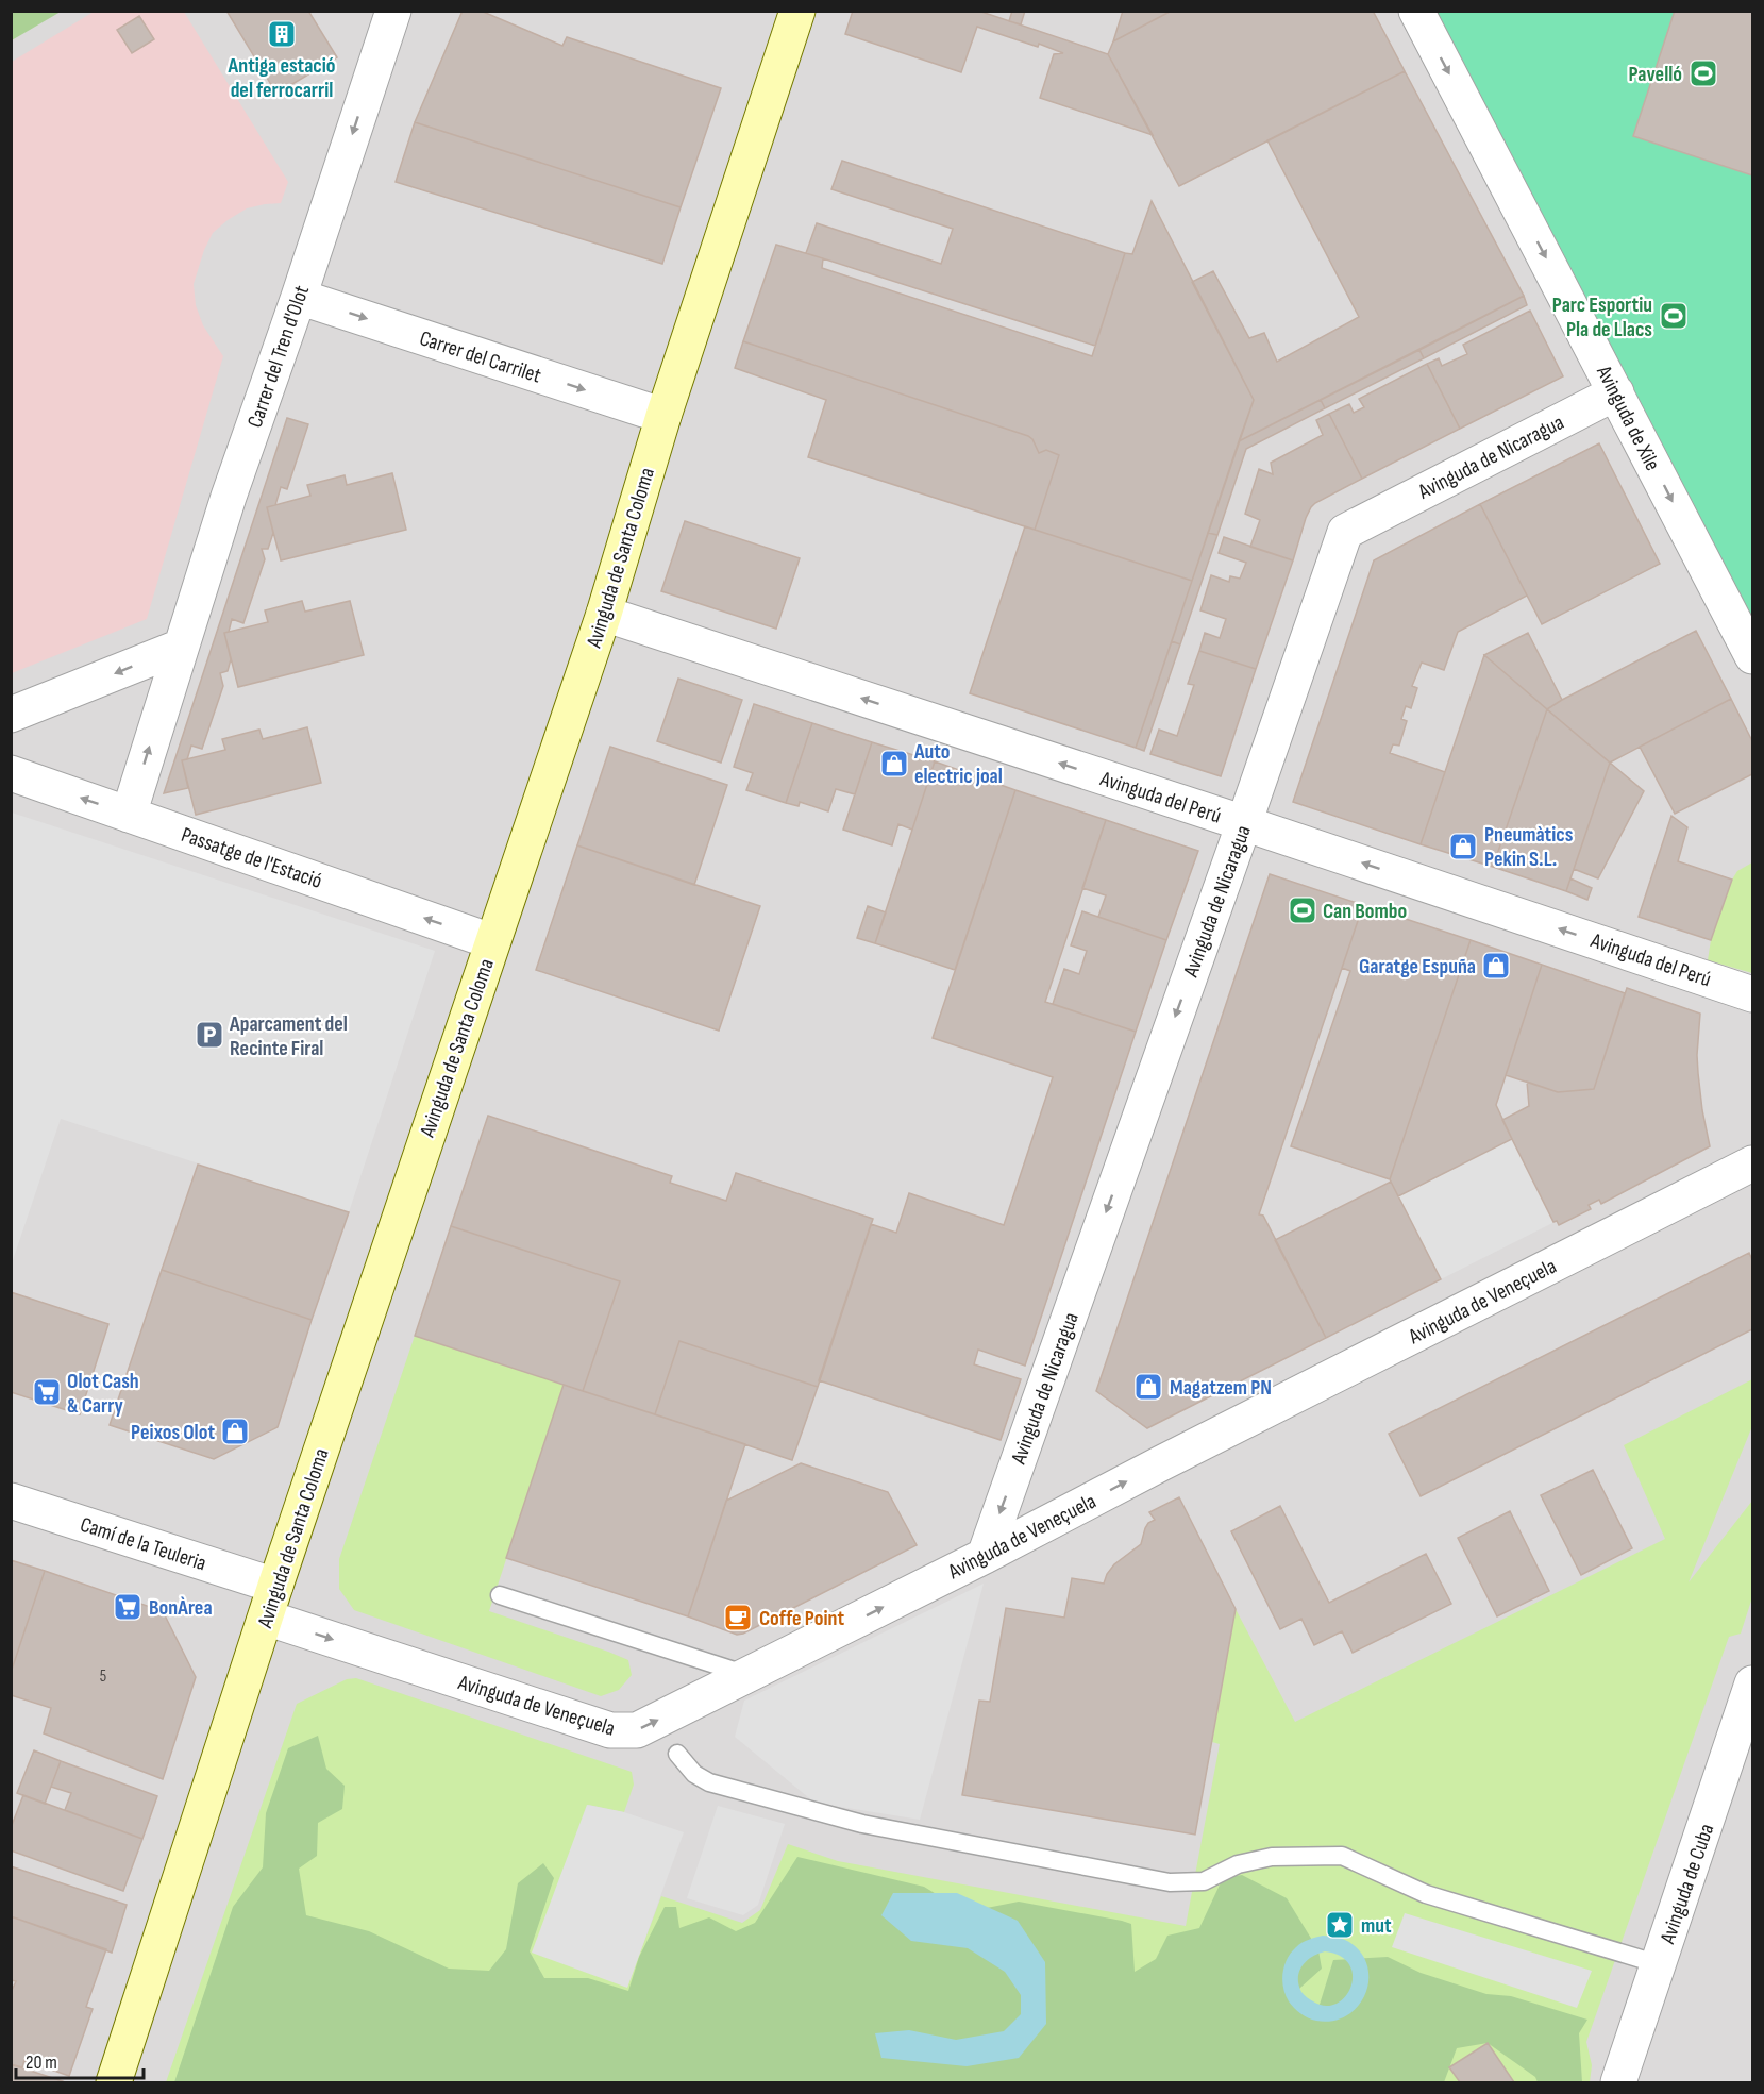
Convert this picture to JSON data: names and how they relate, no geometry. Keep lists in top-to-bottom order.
{
  "streets": {
    "main road": ["Avinguda de Santa Coloma"],
    "street": [
      "Carrer del Tren d'Olot",
      "Carrer del Carrilet",
      "Avinguda de Xile",
      "Avinguda de Nicaragua",
      "Avinguda del Perú",
      "Passatge de l'Estació",
      "Avinguda de Veneçuela",
      "Camí de la Teuleria",
      "Avinguda de Cuba"
    ]
  },
  "crossings": [
    ["Carrer del Tren d'Olot", "Carrer del Carrilet"],
    ["Carrer del Tren d'Olot", "Passatge de l'Estació"],
    ["Carrer del Carrilet", "Avinguda de Santa Coloma"],
    ["Avinguda de Xile", "Avinguda de Nicaragua"],
    ["Avinguda de Nicaragua", "Avinguda del Perú"],
    ["Avinguda de Nicaragua", "Avinguda de Veneçuela"],
    ["Avinguda de Santa Coloma", "Avinguda del Perú"],
    ["Avinguda de Santa Coloma", "Passatge de l'Estació"],
    ["Avinguda de Santa Coloma", "Avinguda de Veneçuela"],
    ["Avinguda de Santa Coloma", "Camí de la Teuleria"],
    ["Avinguda de Veneçuela", "Camí de la Teuleria"]
  ],
  "one_way": [
    "Carrer del Carrilet",
    "Avinguda de Xile",
    "Avinguda de Nicaragua",
    "Avinguda del Perú",
    "Passatge de l'Estació",
    "Avinguda de Veneçuela"
  ],
  "places": {
    "building": ["Antiga estació del ferrocarril"],
    "sports": ["Pavelló", "Parc Esportiu Pla de Llacs", "Can Bombo"],
    "shop": [
      "Auto electric joal",
      "Pneumàtics Pekin S.L.",
      "Garatge Espuña",
      "Magatzem PN",
      "Peixos Olot"
    ],
    "parking": ["Aparcament del Recinte Firal"],
    "supermarket": ["Olot Cash & Carry", "BonÀrea"],
    "cafe": ["Coffe Point"],
    "place": ["mut"]
  },
  "house_numbers": ["5"],
  "scale_bar": "20 m"
}
